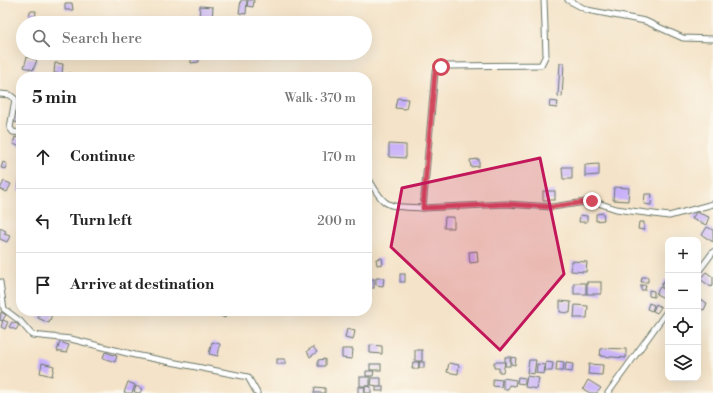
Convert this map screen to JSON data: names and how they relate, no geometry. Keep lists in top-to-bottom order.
{
  "page": {
    "search": "Search here",
    "heading": ["5 min", "Walk · 370 m"],
    "list": [
      ["Continue", "170 m"],
      ["Turn left", "200 m"],
      "Arrive at destination"
    ],
    "map_buttons": ["+", "−"]
  }
}
